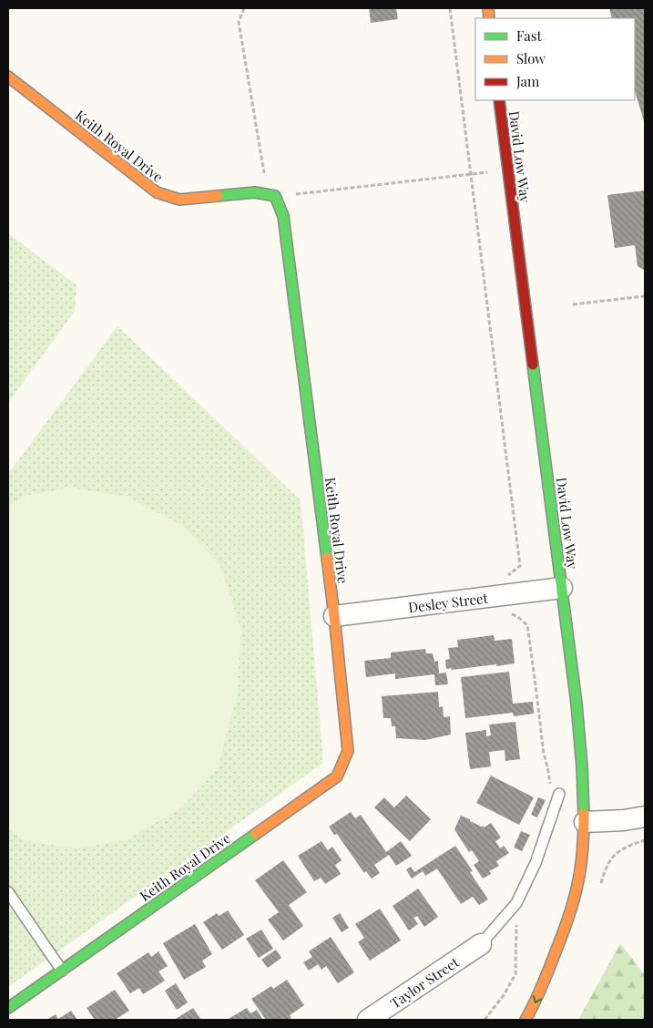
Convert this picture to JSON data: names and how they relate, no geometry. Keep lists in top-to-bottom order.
{
  "streets": {
    "street": [
      "Keith Royal Drive",
      "David Low Way",
      "Desley Street",
      "Taylor Street"
    ]
  },
  "crossings": [
    ["Keith Royal Drive", "Desley Street"],
    ["David Low Way", "Desley Street"]
  ],
  "legend": ["Fast", "Slow", "Jam"]
}
